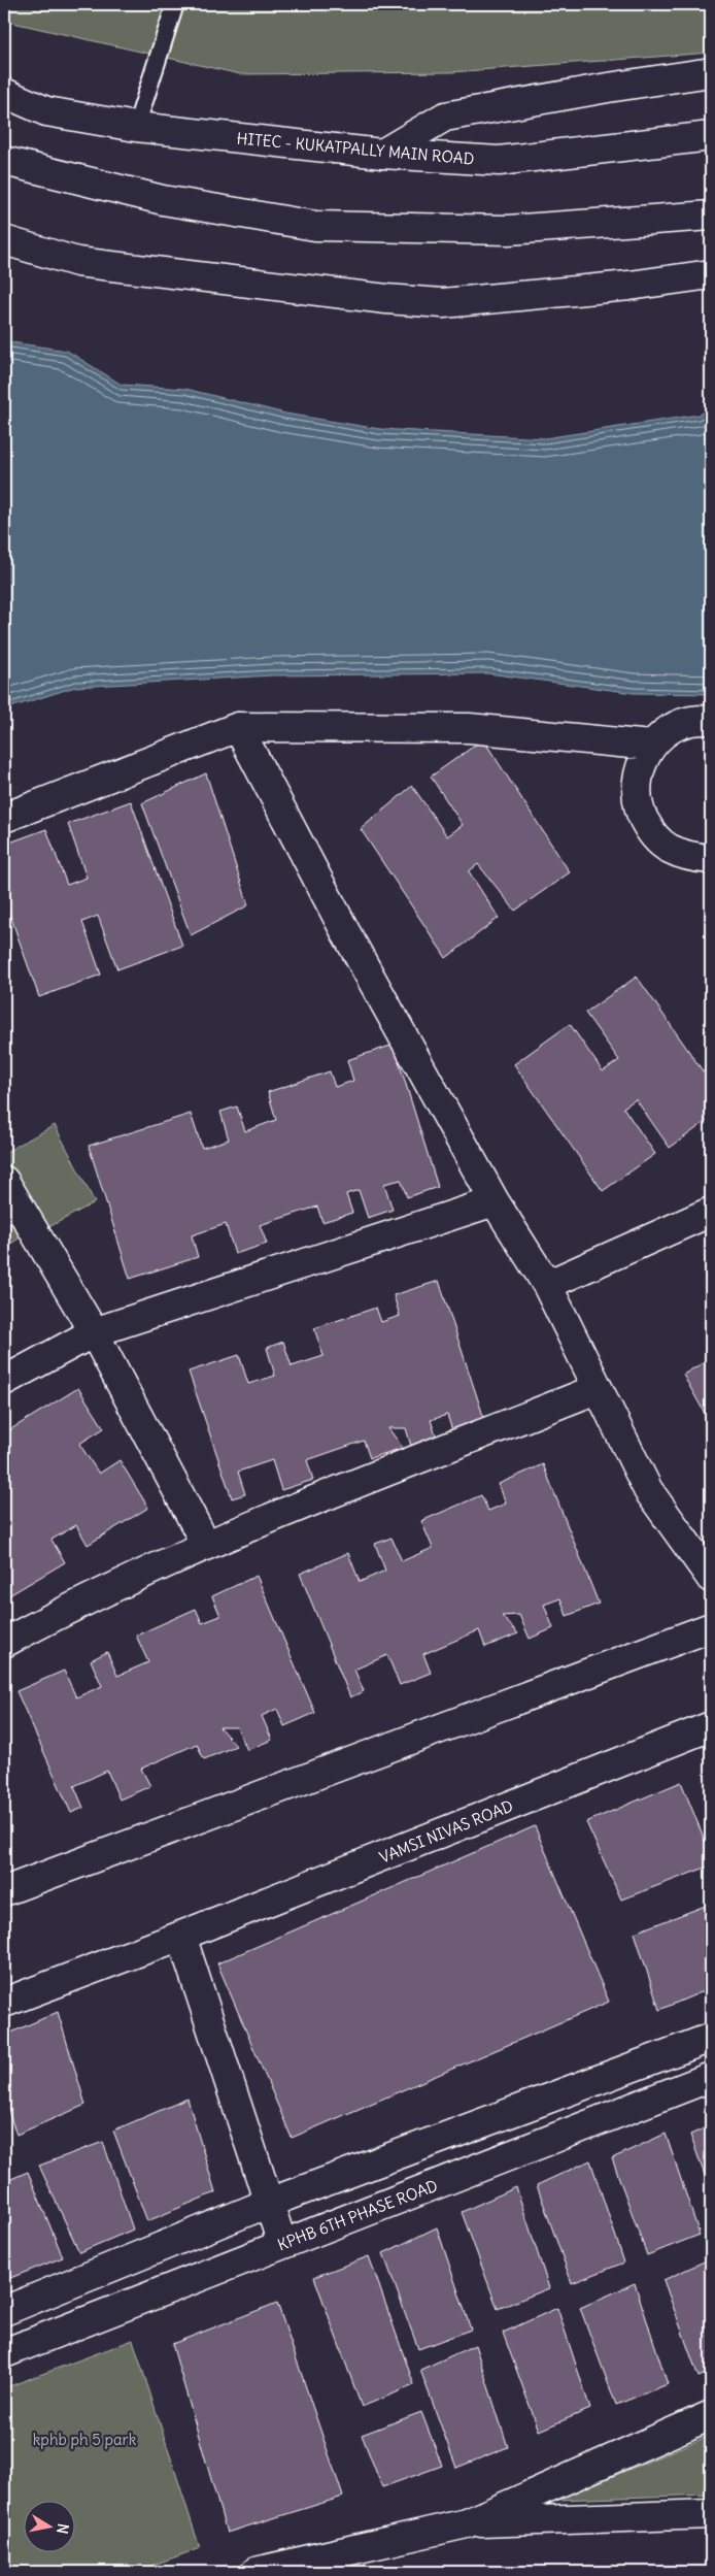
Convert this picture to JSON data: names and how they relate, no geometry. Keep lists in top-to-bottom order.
{
  "streets": {
    "street": ["HITEC - KUKATPALLY MAIN ROAD", "VAMSI NIVAS ROAD", "KPHB 6TH PHASE ROAD"]
  },
  "parks": ["kphb ph 5 park"],
  "north": "right"
}
